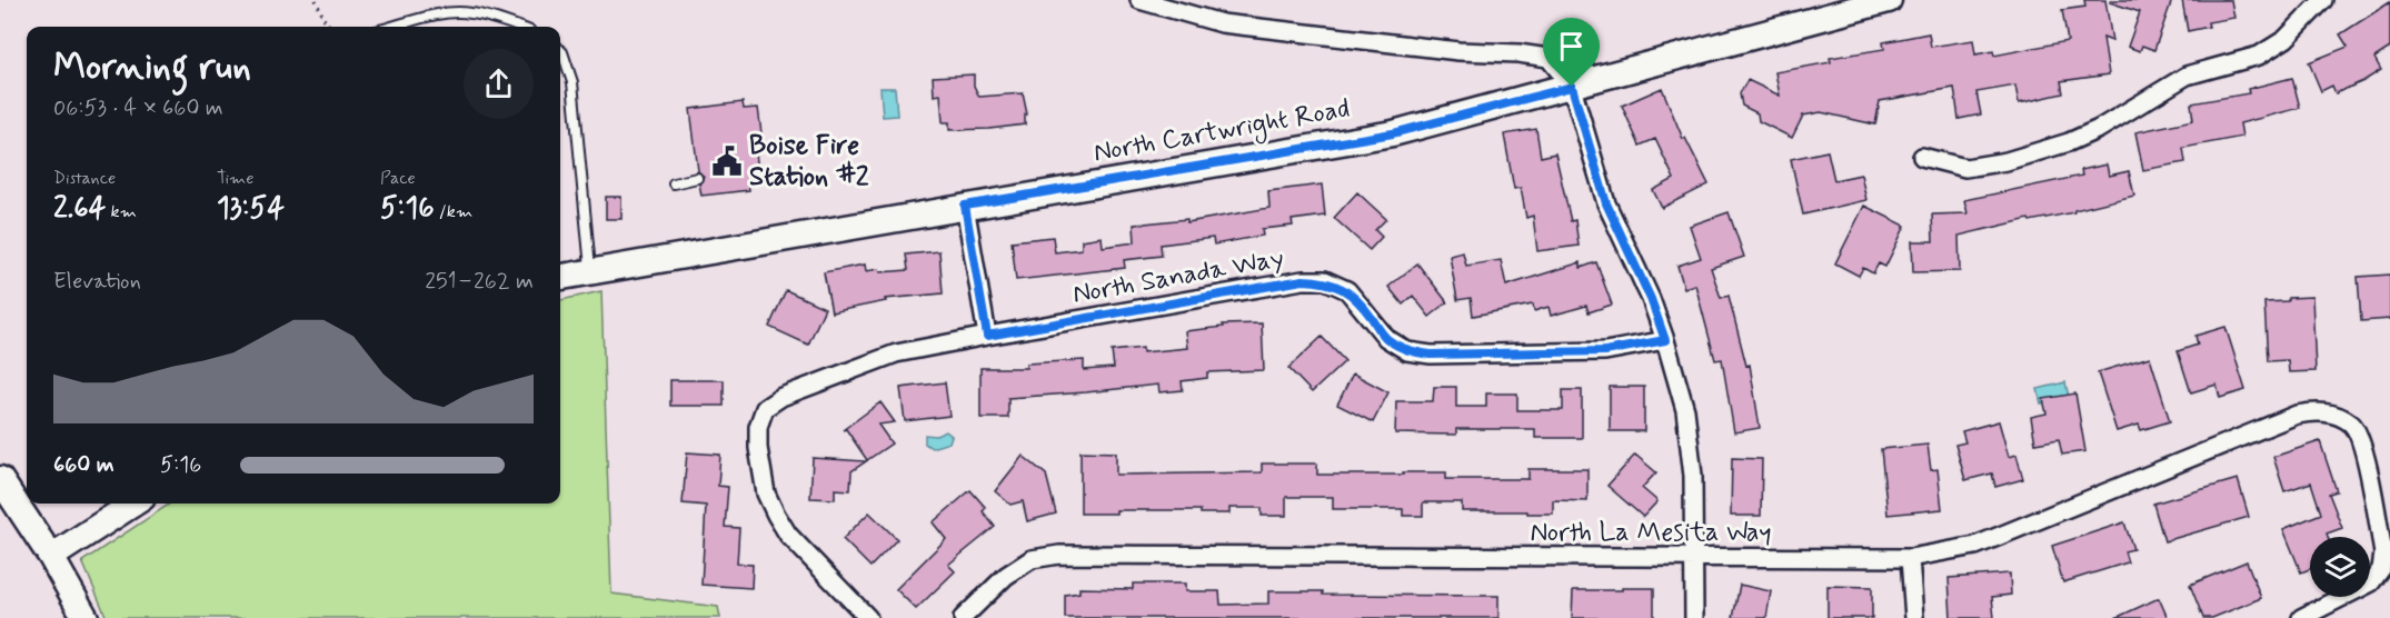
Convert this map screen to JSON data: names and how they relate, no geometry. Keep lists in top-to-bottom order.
{
  "streets": {
    "street": ["North Cartwright Road", "North Sanada Way", "North La Mesita Way"]
  },
  "places": {
    "public building": ["Boise Fire Station #2"]
  },
  "page": {
    "heading": ["Morning run", "06:53 · 4 × 660 m"],
    "stats": [
      ["Distance", "2.64 km"],
      ["Time", "13:54"],
      ["Pace", "5:16 /km"]
    ],
    "chart": ["Elevation", "251–262 m"],
    "list": [
      {
        "name": "660 m",
        "note": "5:16"
      }
    ]
  }
}
